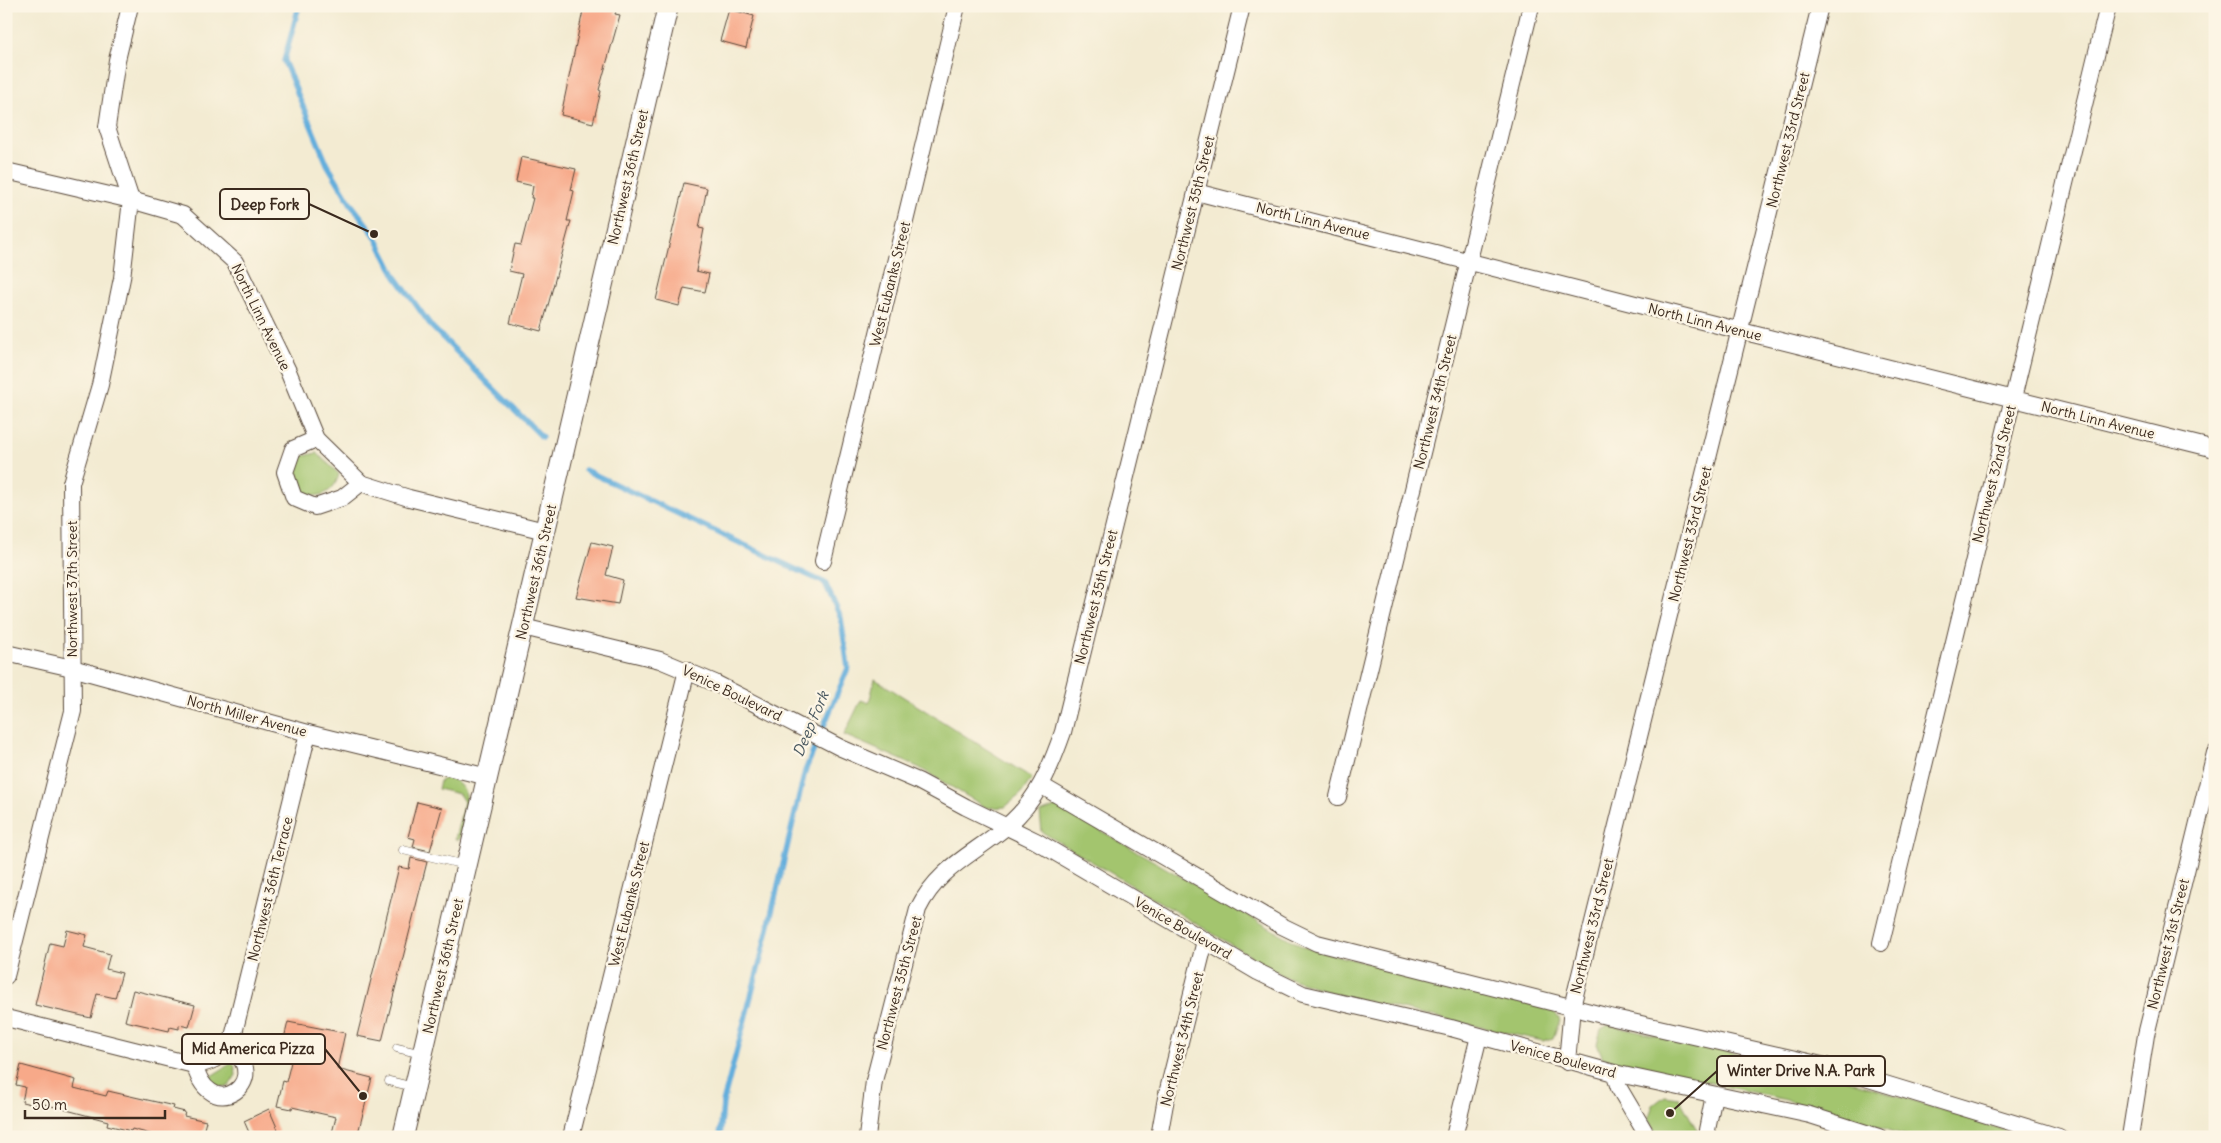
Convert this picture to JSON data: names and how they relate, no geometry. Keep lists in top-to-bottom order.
{
  "streets": {
    "street": [
      "Northwest 33rd Street",
      "Northwest 36th Street",
      "Northwest 35th Street",
      "North Linn Avenue",
      "West Eubanks Street",
      "Northwest 34th Street",
      "Northwest 32nd Street",
      "Northwest 37th Street",
      "Venice Boulevard",
      "North Miller Avenue",
      "Northwest 36th Terrace",
      "Northwest 31st Street"
    ]
  },
  "crossings": [
    ["Northwest 33rd Street", "North Linn Avenue"],
    ["Northwest 33rd Street", "Venice Boulevard"],
    ["Northwest 36th Street", "North Linn Avenue"],
    ["Northwest 36th Street", "Venice Boulevard"],
    ["Northwest 36th Street", "North Miller Avenue"],
    ["Northwest 35th Street", "North Linn Avenue"],
    ["Northwest 35th Street", "Venice Boulevard"],
    ["North Linn Avenue", "Northwest 34th Street"],
    ["North Linn Avenue", "Northwest 32nd Street"],
    ["North Linn Avenue", "Northwest 37th Street"],
    ["West Eubanks Street", "Venice Boulevard"],
    ["Northwest 34th Street", "Venice Boulevard"],
    ["Northwest 37th Street", "North Miller Avenue"],
    ["North Miller Avenue", "Northwest 36th Terrace"]
  ],
  "water": ["Deep Fork"],
  "places": ["Deep Fork", "Mid America Pizza", "Winter Drive N.A. Park"],
  "scale_bar": "50 m"
}
